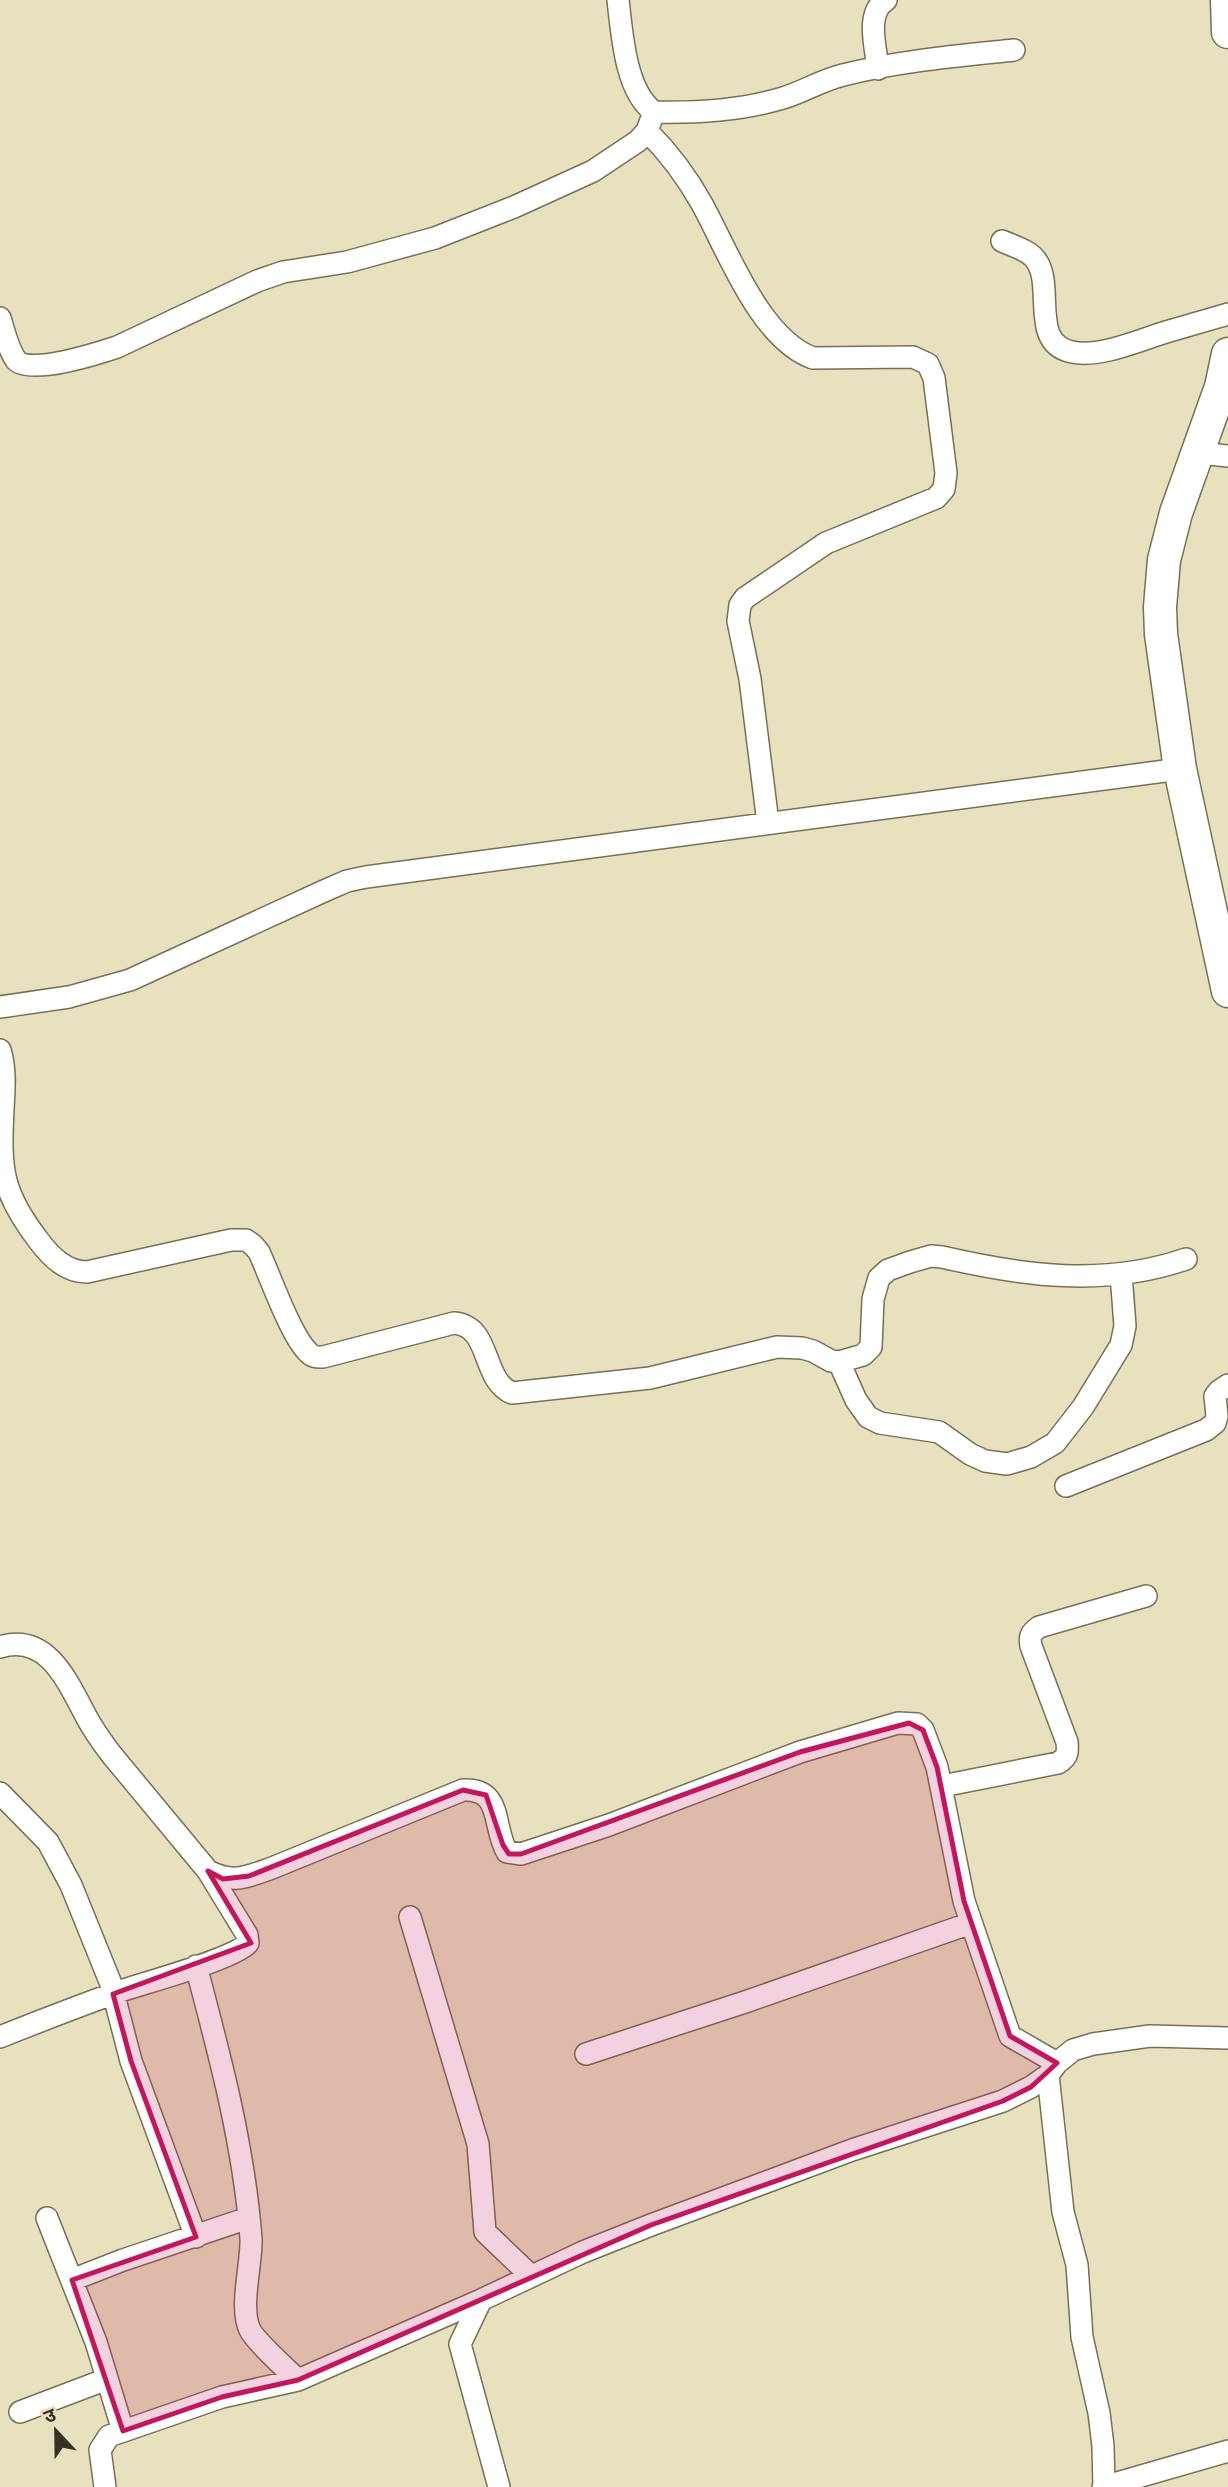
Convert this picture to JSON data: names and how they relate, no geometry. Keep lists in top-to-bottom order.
{
  "north": "top"
}
